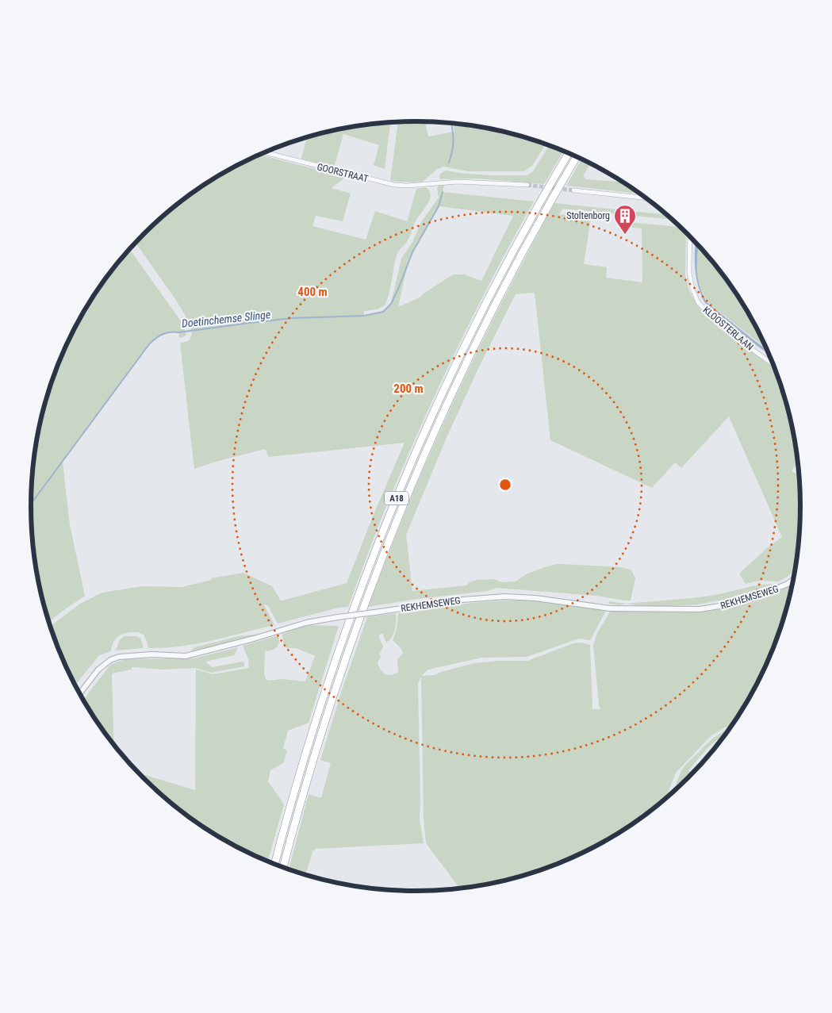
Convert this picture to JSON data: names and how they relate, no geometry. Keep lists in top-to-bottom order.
{
  "streets": {
    "highway": ["A18"],
    "street": ["GOORSTRAAT", "KLOOSTERLAAN", "REKHEMSEWEG"]
  },
  "water": ["Doetinchemse Slinge"],
  "places": {
    "building": ["Stoltenborg"]
  },
  "rings": ["400 m", "200 m"]
}
